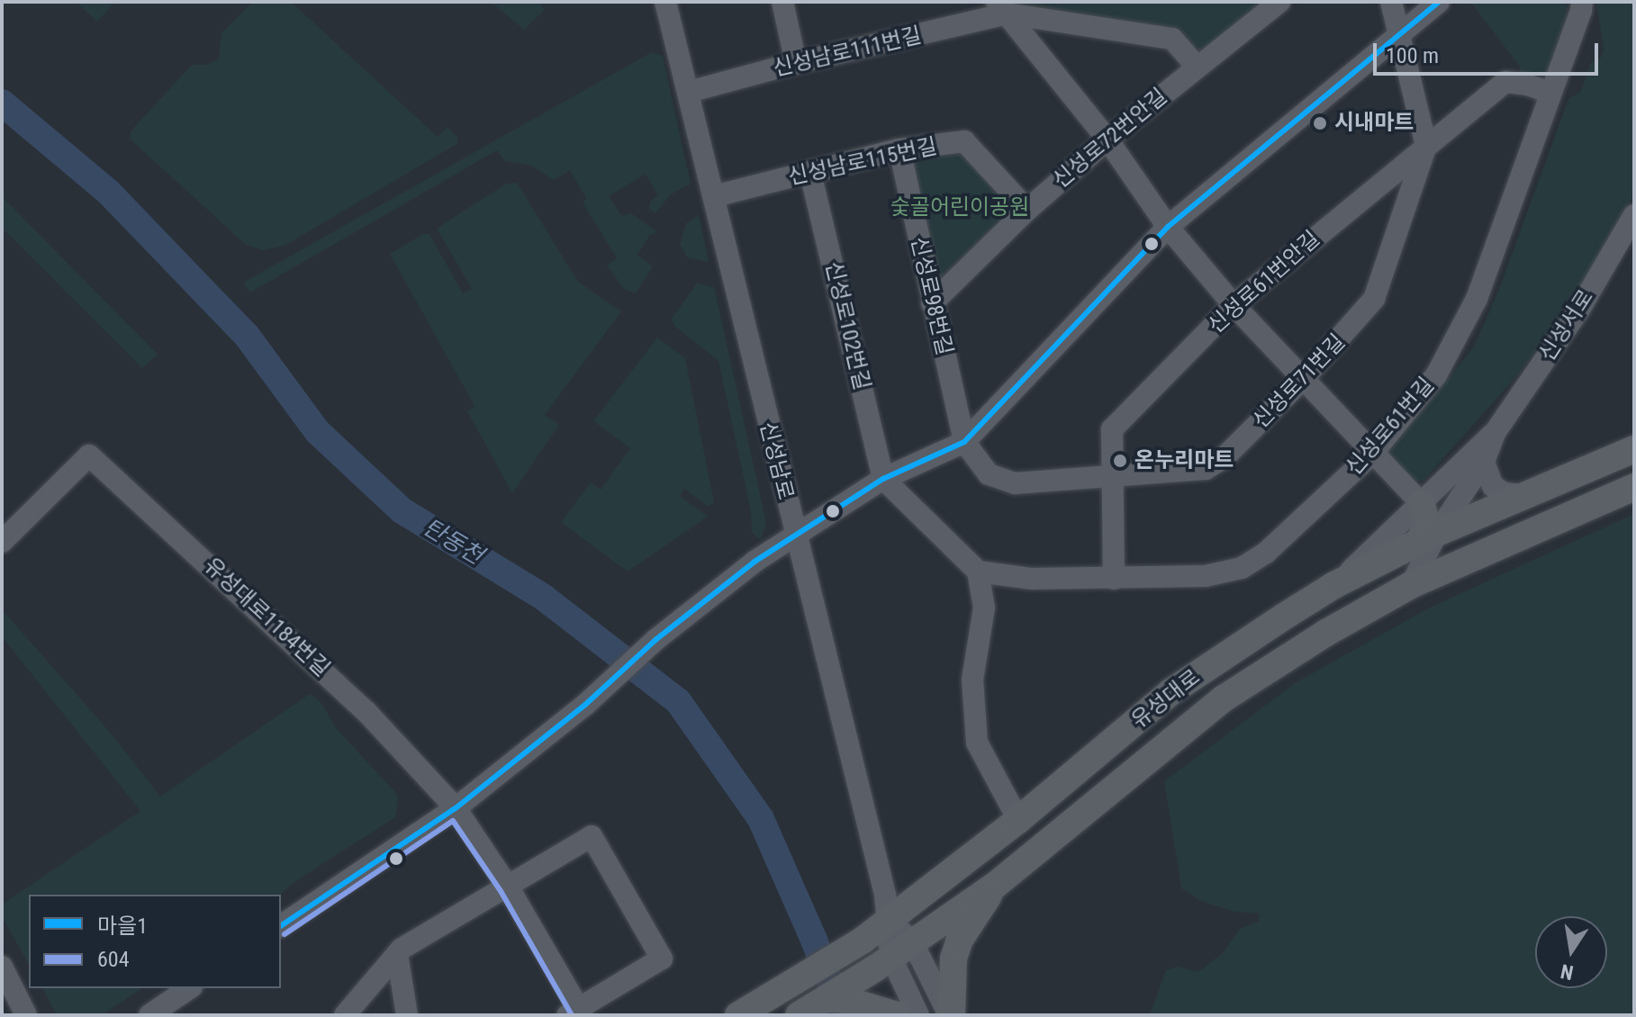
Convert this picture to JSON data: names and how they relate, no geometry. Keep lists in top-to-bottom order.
{
  "streets": {
    "main road": ["유성대로"],
    "street": [
      "신성남로111번길",
      "신성로72번안길",
      "신성남로115번길",
      "신성로61번안길",
      "신성로98번길",
      "신성로102번길",
      "신성서로",
      "신성로71번길",
      "신성로61번길",
      "신성남로",
      "유성대로1184번길"
    ]
  },
  "crossings": [
    ["신성남로111번길", "신성남로"],
    ["신성로72번안길", "신성남로115번길"],
    ["신성로72번안길", "신성로98번길"],
    ["신성남로115번길", "신성로98번길"],
    ["신성남로115번길", "신성로102번길"],
    ["신성남로115번길", "신성남로"],
    ["신성로61번안길", "신성로71번길"],
    ["신성로61번안길", "신성로61번길"],
    ["신성로98번길", "신성로71번길"],
    ["신성남로", "유성대로"]
  ],
  "water": ["탄동천"],
  "parks": ["숯골어린이공원"],
  "places": ["시내마트", "온누리마트"],
  "lines": ["transit line 마을1", "transit line 604"],
  "legend": ["마을1", "604"],
  "scale_bar": "100 m",
  "north": "bottom"
}
